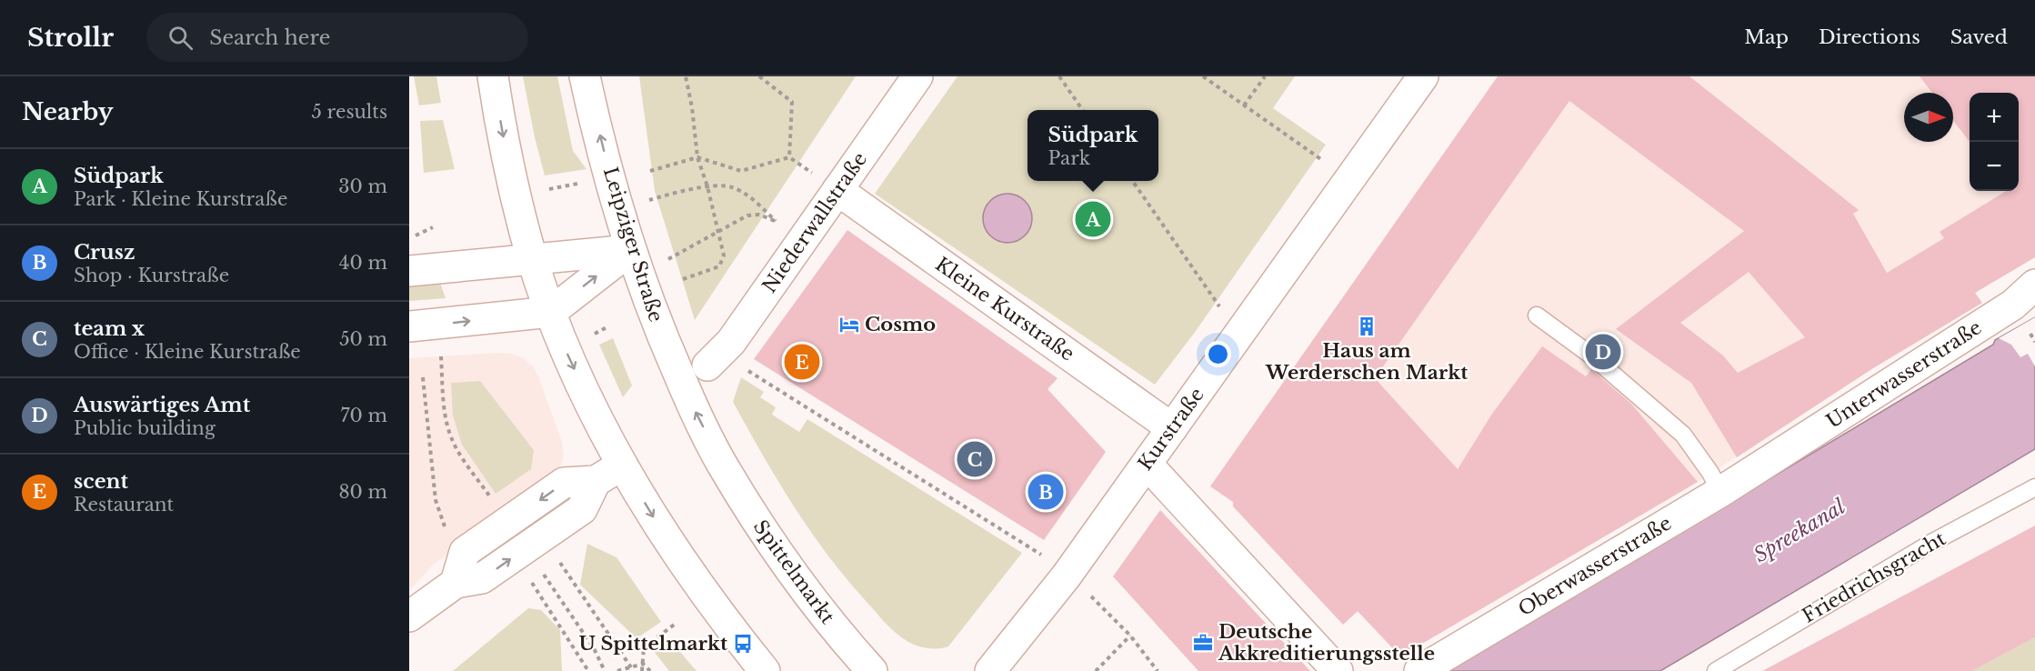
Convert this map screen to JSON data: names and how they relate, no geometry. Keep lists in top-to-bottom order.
{
  "streets": {
    "street": [
      "Niederwallstraße",
      "Leipziger Straße",
      "Kleine Kurstraße",
      "Unterwasserstraße",
      "Kurstraße",
      "Oberwasserstraße",
      "Spittelmarkt"
    ],
    "lane": ["Friedrichsgracht"]
  },
  "crossings": [
    ["Niederwallstraße", "Kleine Kurstraße"],
    ["Leipziger Straße", "Spittelmarkt"],
    ["Kleine Kurstraße", "Kurstraße"],
    ["Unterwasserstraße", "Oberwasserstraße"]
  ],
  "water": ["Spreekanal"],
  "places": {
    "hotel": ["Cosmo"],
    "building": ["Haus am Werderschen Markt"],
    "office": ["Deutsche Akkreditierungsstelle"],
    "bus stop": ["U Spittelmarkt"]
  },
  "north": "right",
  "page": {
    "header": "Strollr",
    "search": "Search here",
    "nav": ["Map", "Directions", "Saved"],
    "heading": ["Nearby", "5 results"],
    "map_buttons": ["+", "−"],
    "popup": ["Südpark", "Park"],
    "list": [
      {
        "mark": "A",
        "name": "Südpark",
        "note": "Park · Kleine Kurstraße",
        "value": "30 m"
      },
      {
        "mark": "B",
        "name": "Crusz",
        "note": "Shop · Kurstraße",
        "value": "40 m"
      },
      {
        "mark": "C",
        "name": "team x",
        "note": "Office · Kleine Kurstraße",
        "value": "50 m"
      },
      {
        "mark": "D",
        "name": "Auswärtiges Amt",
        "note": "Public building",
        "value": "70 m"
      },
      {
        "mark": "E",
        "name": "scent",
        "note": "Restaurant",
        "value": "80 m"
      }
    ],
    "pins": [
      "A",
      "D",
      "E",
      "C",
      "B"
    ]
  }
}
